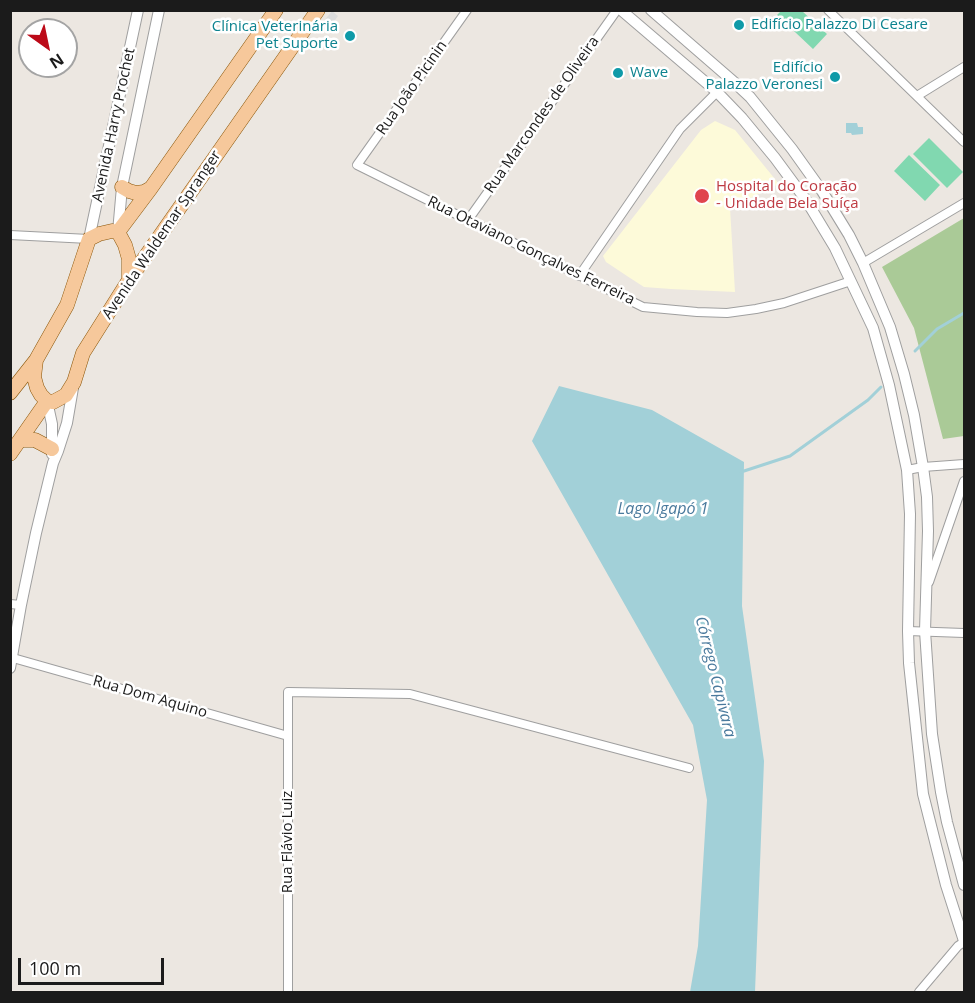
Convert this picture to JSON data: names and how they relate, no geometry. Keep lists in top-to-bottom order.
{
  "streets": {
    "main road": ["Avenida Waldemar Spranger"],
    "street": [
      "Rua João Picinin",
      "Rua Marcondes de Oliveira",
      "Avenida Harry Prochet",
      "Rua Otaviano Gonçalves Ferreira",
      "Rua Dom Aquino",
      "Rua Flávio Luiz"
    ]
  },
  "crossings": [
    ["Rua João Picinin", "Rua Otaviano Gonçalves Ferreira"],
    ["Rua Marcondes de Oliveira", "Rua Otaviano Gonçalves Ferreira"],
    ["Rua Dom Aquino", "Rua Flávio Luiz"]
  ],
  "water": ["Lago Igapó 1", "Córrego Capivara"],
  "places": [
    "Edifício Palazzo Di Cesare",
    "Clínica Veterinária Pet Suporte",
    "Wave",
    "Edifício Palazzo Veronesi",
    "Hospital do Coração - Unidade Bela Suíça"
  ],
  "scale_bar": "100 m",
  "north": "bottom right"
}
